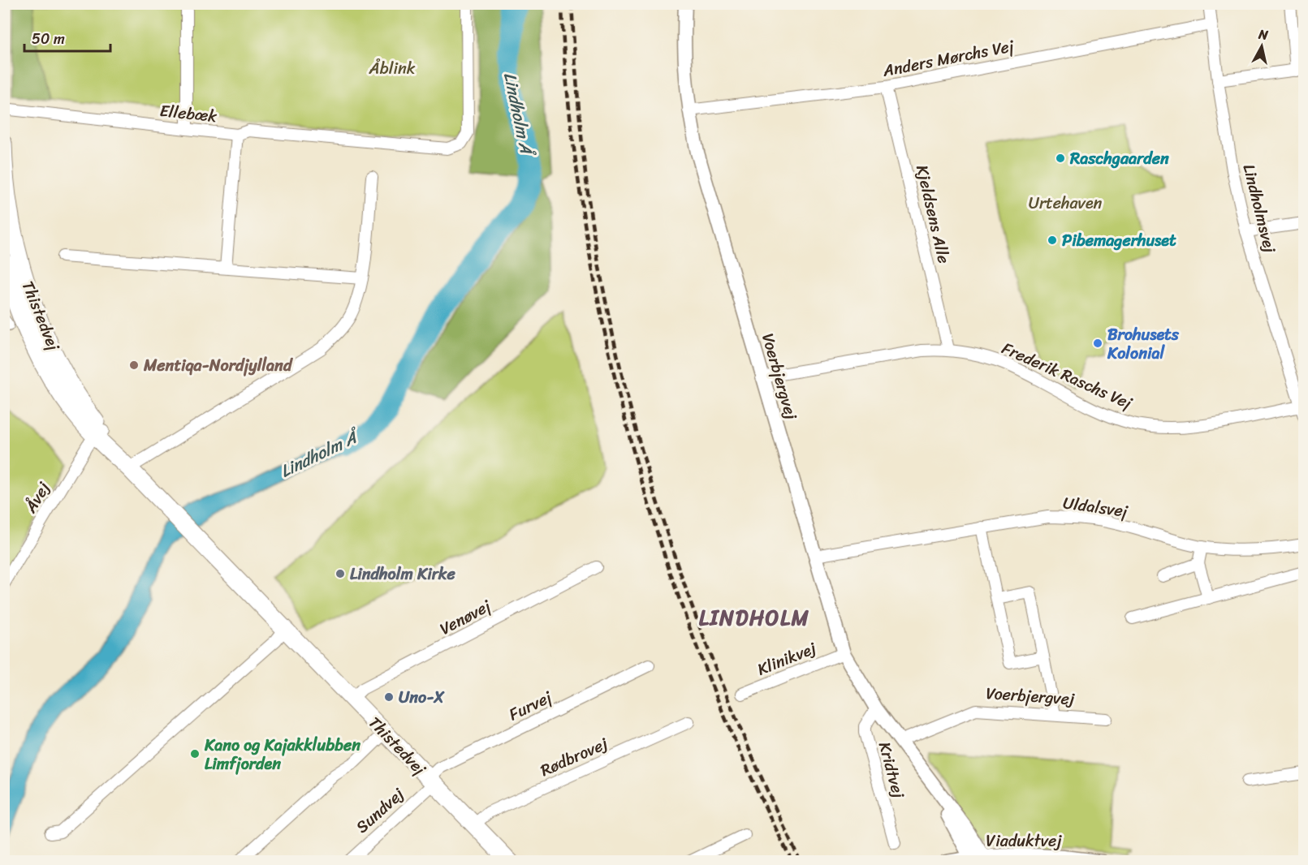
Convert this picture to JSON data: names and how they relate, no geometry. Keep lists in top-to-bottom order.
{
  "streets": {
    "main road": ["Thistedvej"],
    "street": [
      "Anders Mørchs Vej",
      "Ellebæk",
      "Lindholmsvej",
      "Kjeldsens Alle",
      "Frederik Raschs Vej",
      "Voerbjergvej",
      "Åvej",
      "Uldalsvej",
      "Venøvej",
      "Klinikvej",
      "Furvej",
      "Rødbrovej",
      "Kridtvej",
      "Sundvej",
      "Viaduktvej"
    ]
  },
  "crossings": [
    ["Anders Mørchs Vej", "Lindholmsvej"],
    ["Anders Mørchs Vej", "Kjeldsens Alle"],
    ["Anders Mørchs Vej", "Voerbjergvej"],
    ["Lindholmsvej", "Frederik Raschs Vej"],
    ["Kjeldsens Alle", "Frederik Raschs Vej"],
    ["Thistedvej", "Åvej"],
    ["Thistedvej", "Venøvej"],
    ["Thistedvej", "Furvej"],
    ["Thistedvej", "Rødbrovej"],
    ["Thistedvej", "Sundvej"],
    ["Frederik Raschs Vej", "Voerbjergvej"],
    ["Voerbjergvej", "Uldalsvej"],
    ["Voerbjergvej", "Klinikvej"],
    ["Voerbjergvej", "Kridtvej"],
    ["Voerbjergvej", "Viaduktvej"],
    ["Furvej", "Sundvej"]
  ],
  "districts": ["LINDHOLM"],
  "water": ["Lindholm Å"],
  "parks": ["Åblink", "Urtehaven"],
  "places": [
    "Raschgaarden",
    "Pibemagerhuset",
    "Brohusets Kolonial",
    "Mentiqa-Nordjylland",
    "Lindholm Kirke",
    "Uno-X",
    "Kano og Kajakklubben Limfjorden"
  ],
  "scale_bar": "50 m",
  "north": "top"
}
